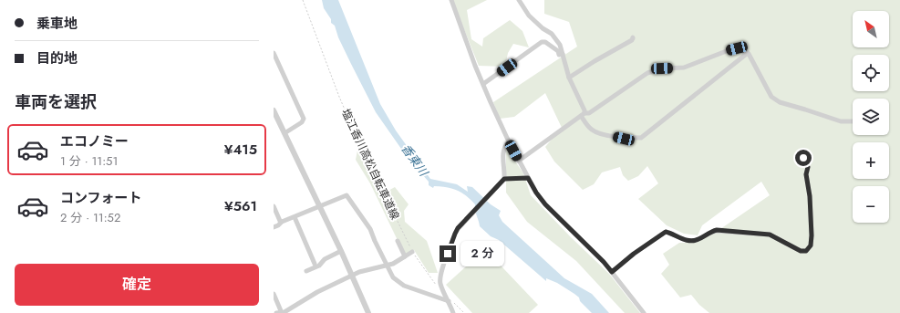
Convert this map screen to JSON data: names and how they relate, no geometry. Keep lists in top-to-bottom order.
{
  "streets": {
    "path": ["塩江香川高松自転車道線"]
  },
  "water": ["香東川"],
  "north": "top left",
  "page": {
    "banner": ["乗車地", "目的地"],
    "map_buttons": ["+", "−"],
    "heading": "車両を選択",
    "list": [
      {
        "name": "エコノミー",
        "note": "1 分 · 11:51",
        "value": "¥415"
      },
      {
        "name": "コンフォート",
        "note": "2 分 · 11:52",
        "value": "¥561"
      }
    ],
    "bubble": "2 分",
    "buttons": "確定"
  }
}
